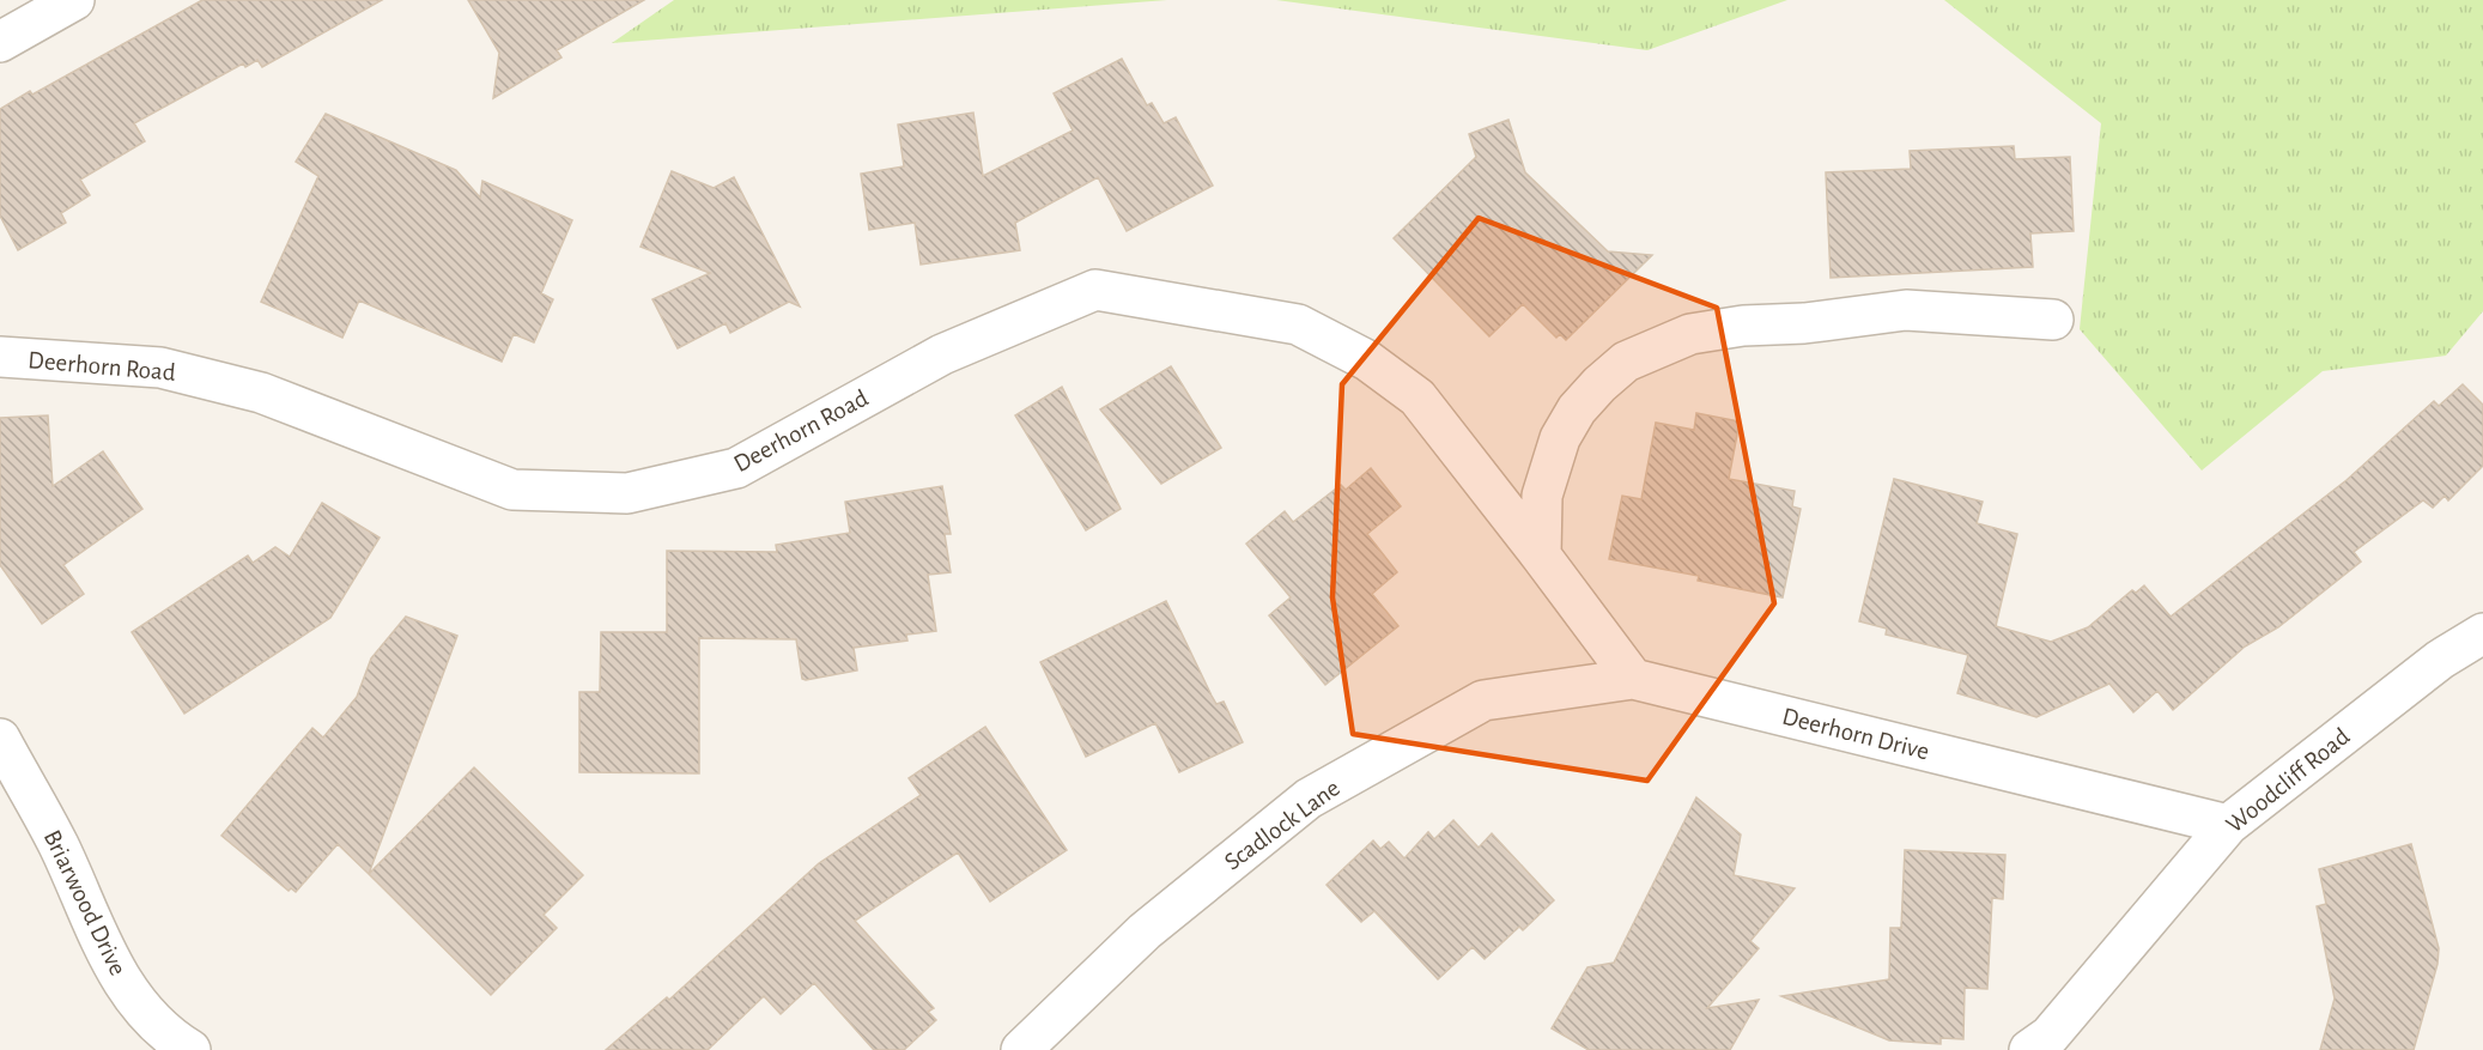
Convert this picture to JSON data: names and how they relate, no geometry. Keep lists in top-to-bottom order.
{
  "streets": {
    "street": [
      "Deerhorn Road",
      "Deerhorn Drive",
      "Woodcliff Road",
      "Scadlock Lane",
      "Briarwood Drive"
    ]
  },
  "crossings": [
    ["Deerhorn Drive", "Woodcliff Road"],
    ["Deerhorn Drive", "Scadlock Lane"]
  ]
}
